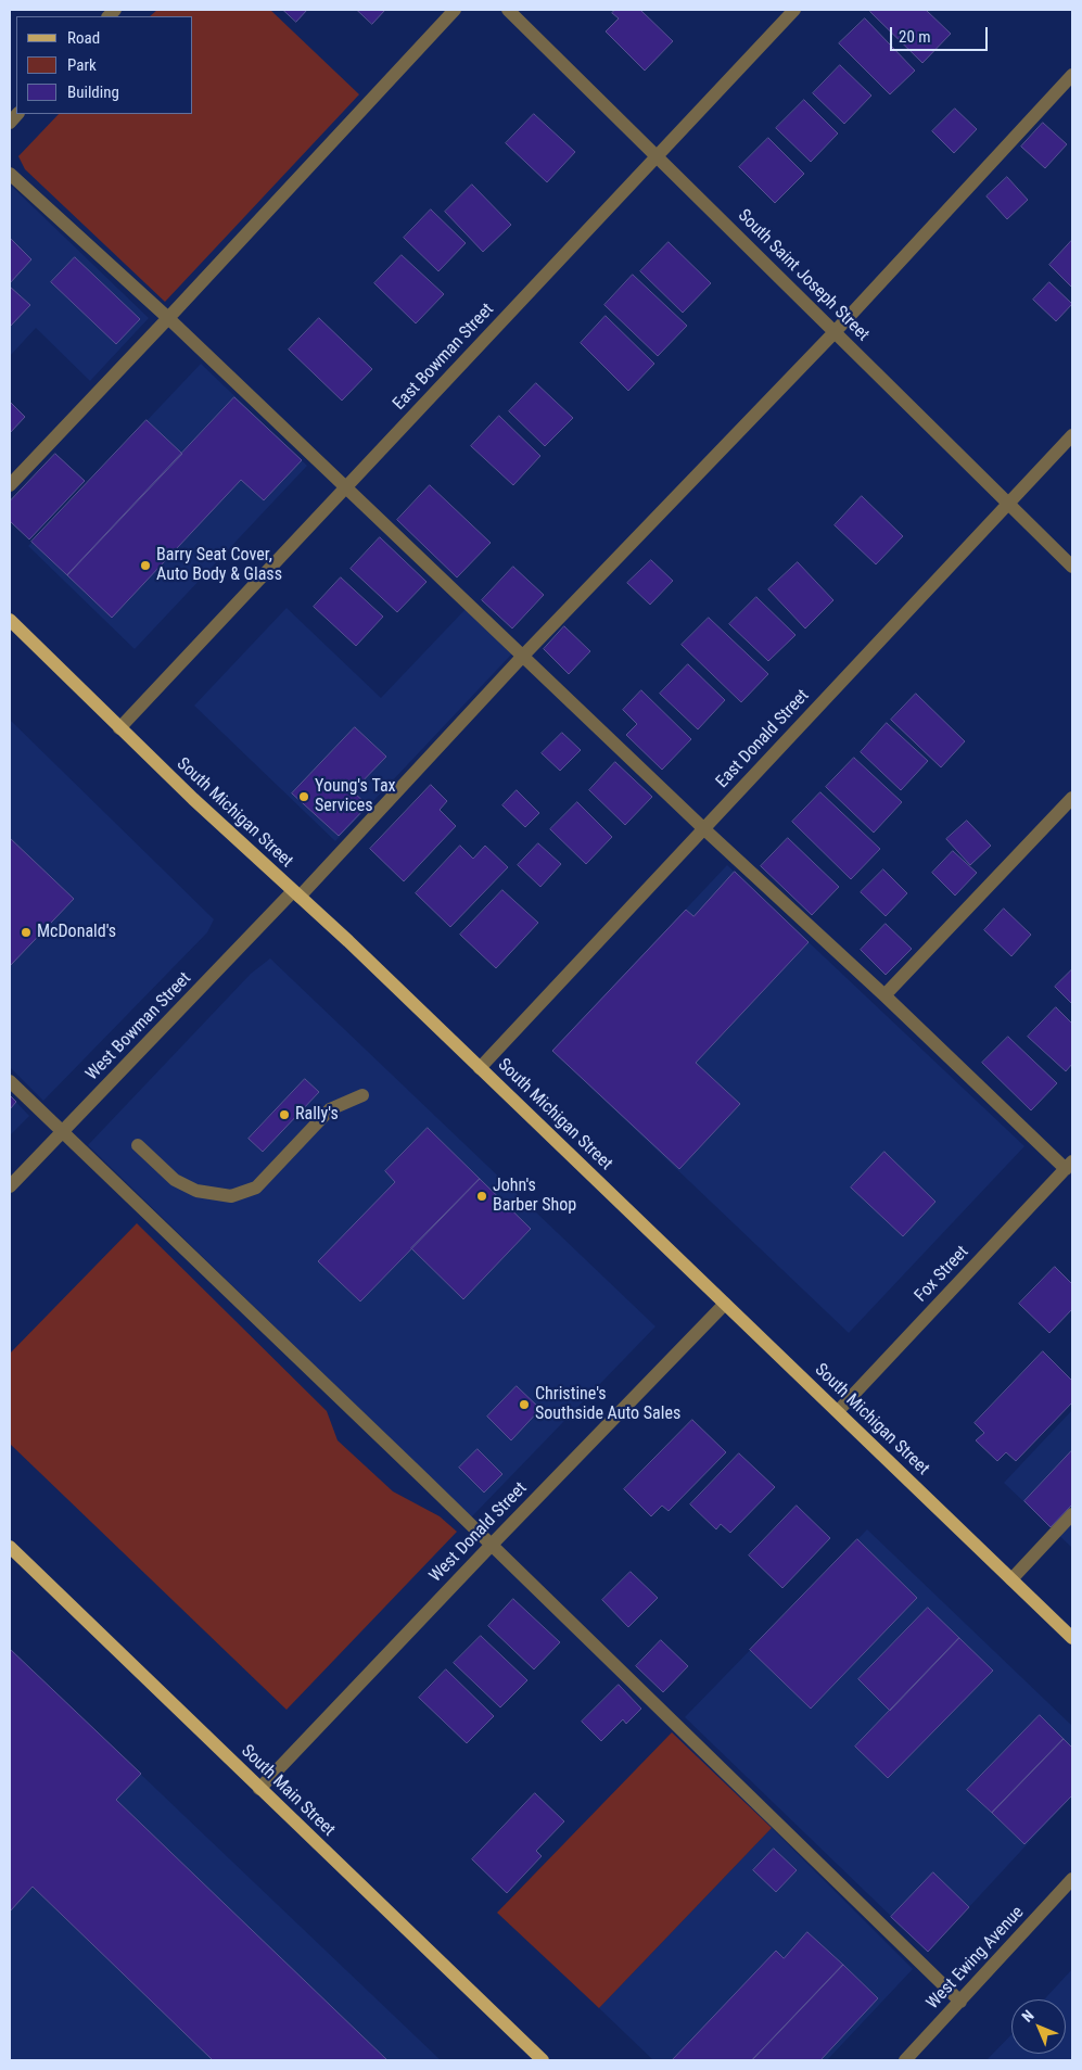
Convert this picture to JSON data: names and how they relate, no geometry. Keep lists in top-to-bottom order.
{
  "streets": {
    "main road": ["South Michigan Street", "South Main Street"],
    "street": [
      "South Saint Joseph Street",
      "East Bowman Street",
      "East Donald Street",
      "West Bowman Street",
      "Fox Street",
      "West Donald Street",
      "West Ewing Avenue"
    ]
  },
  "crossings": [
    ["South Saint Joseph Street", "East Bowman Street"],
    ["South Saint Joseph Street", "East Donald Street"],
    ["South Saint Joseph Street", "West Bowman Street"],
    ["East Bowman Street", "South Michigan Street"],
    ["East Donald Street", "South Michigan Street"],
    ["South Michigan Street", "West Bowman Street"],
    ["South Michigan Street", "Fox Street"],
    ["South Michigan Street", "West Donald Street"],
    ["West Donald Street", "South Main Street"]
  ],
  "places": [
    "Barry Seat Cover, Auto Body & Glass",
    "Young's Tax Services",
    "McDonald's",
    "Rally's",
    "John's Barber Shop",
    "Christine's Southside Auto Sales"
  ],
  "legend": ["Road", "Park", "Building"],
  "scale_bar": "20 m",
  "north": "top left"
}
